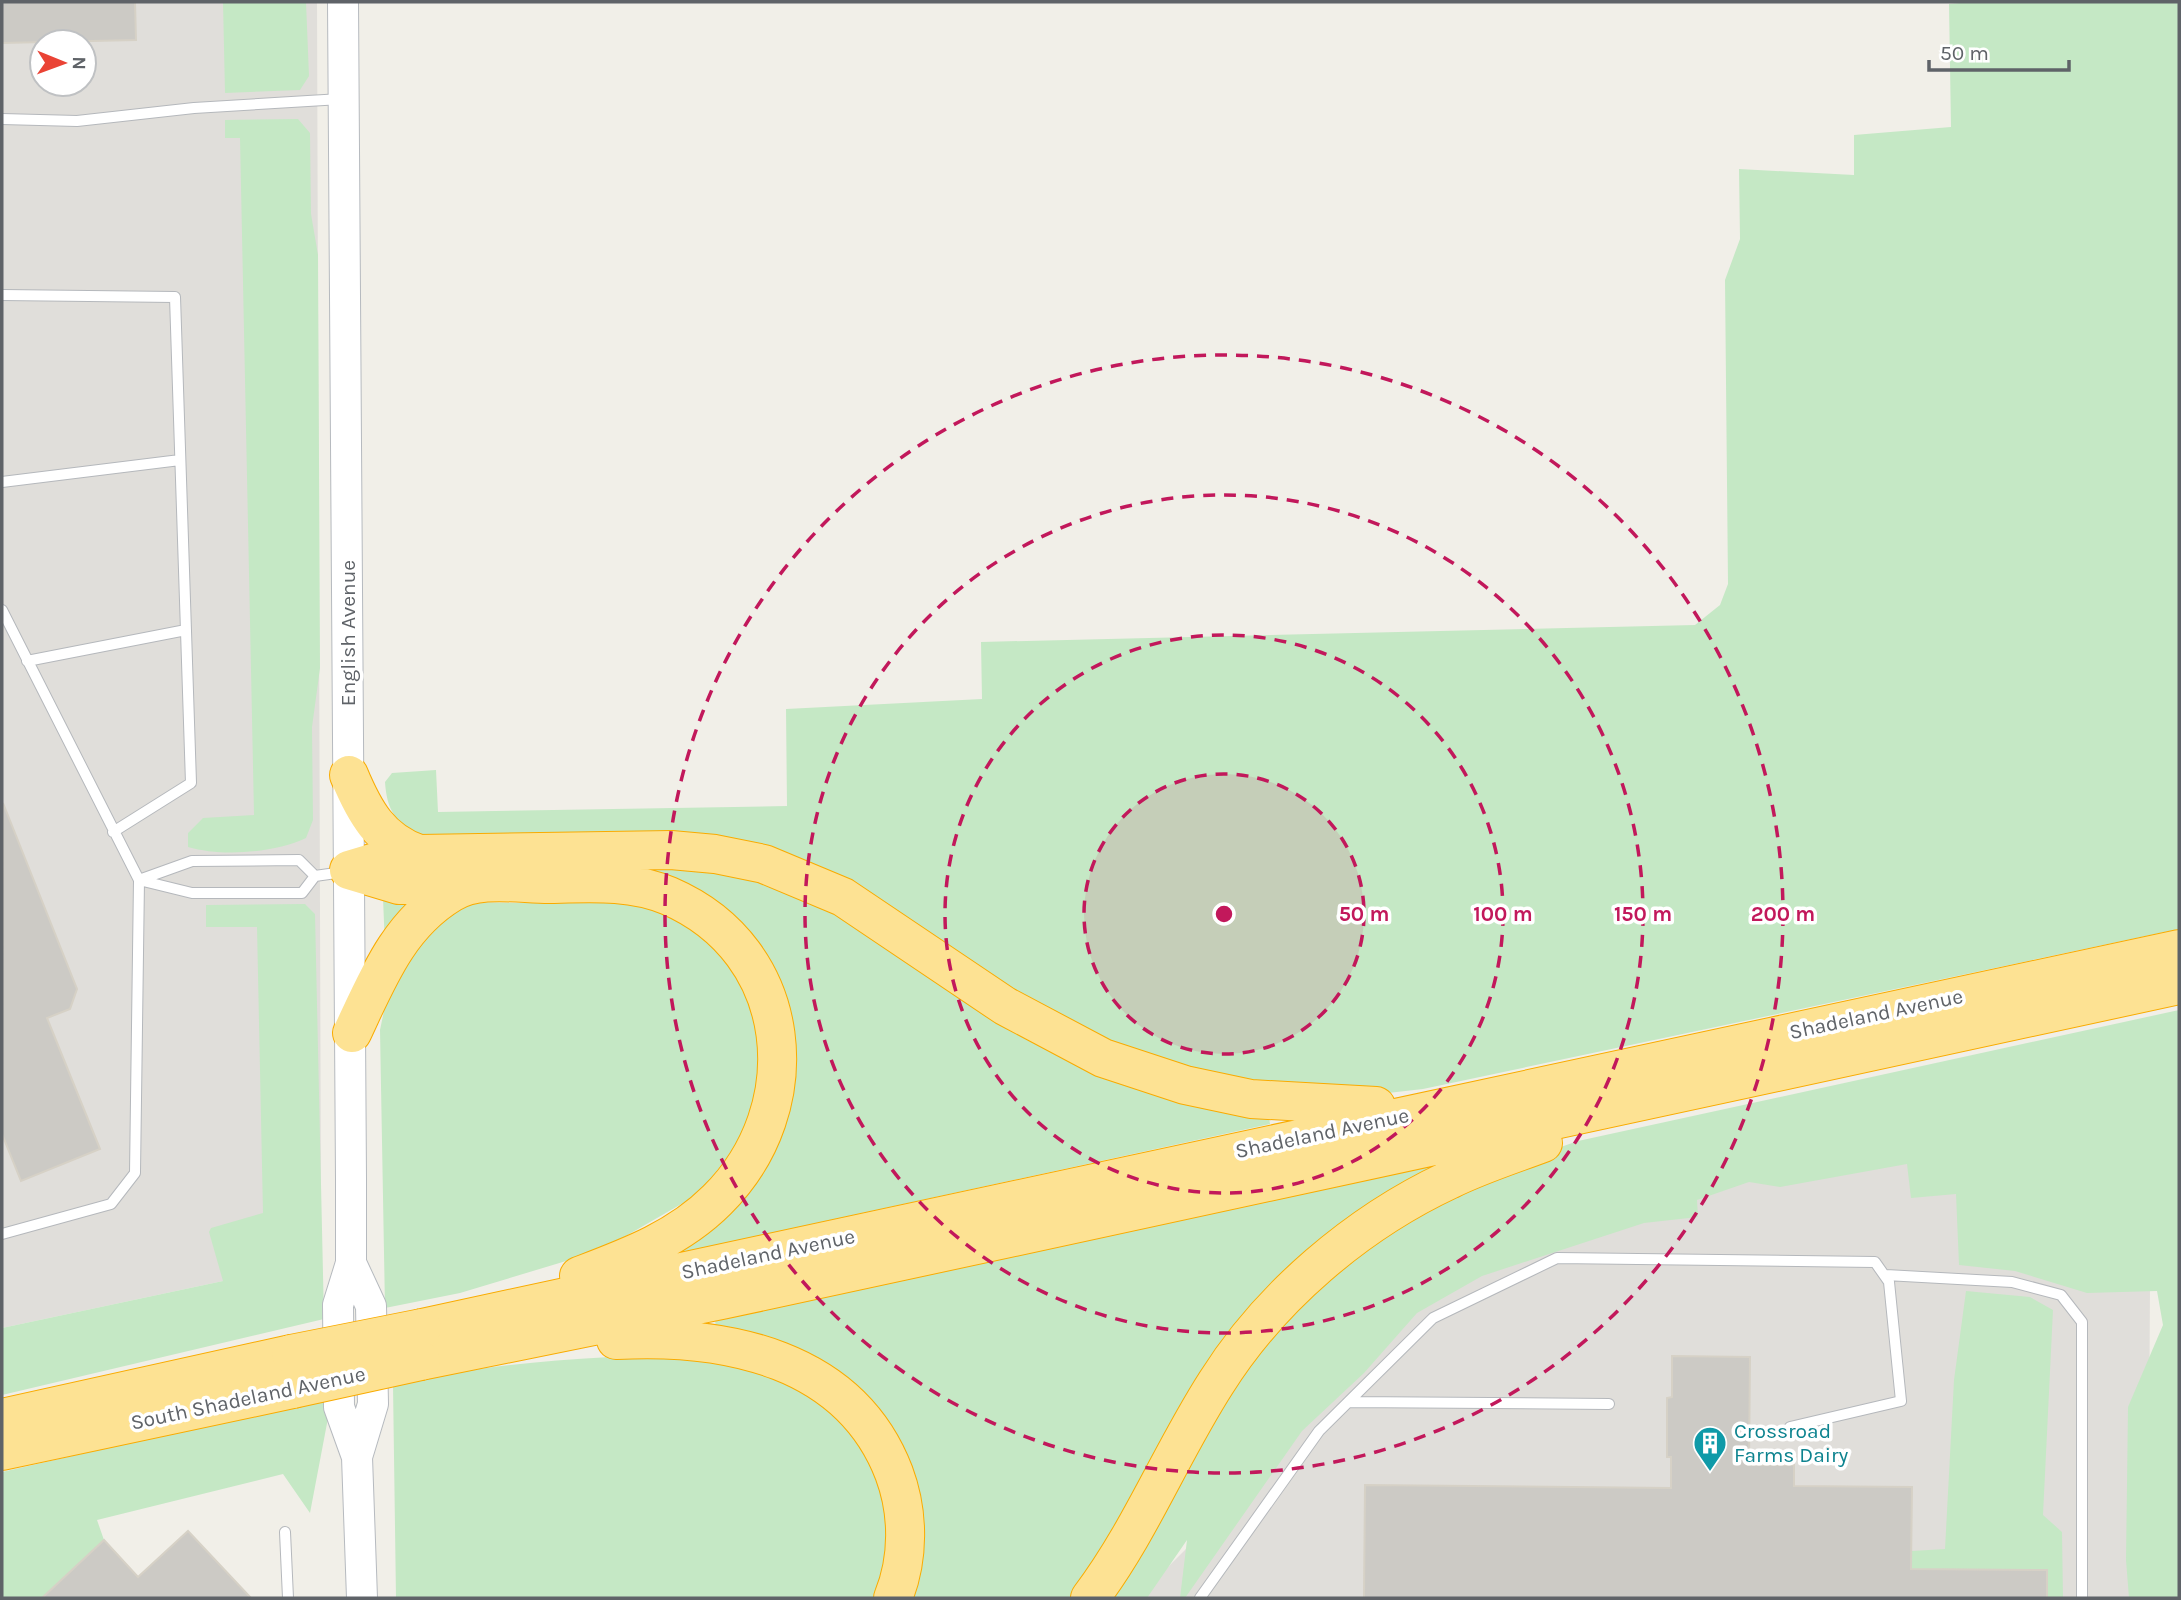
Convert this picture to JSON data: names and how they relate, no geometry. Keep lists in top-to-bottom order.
{
  "streets": {
    "highway": ["Shadeland Avenue", "South Shadeland Avenue"],
    "street": ["English Avenue"]
  },
  "crossings": [
    ["Shadeland Avenue", "South Shadeland Avenue"]
  ],
  "places": {
    "building": ["Crossroad Farms Dairy"]
  },
  "scale_bar": "50 m",
  "north": "right",
  "rings": [
    "50 m",
    "100 m",
    "150 m",
    "200 m"
  ]
}
